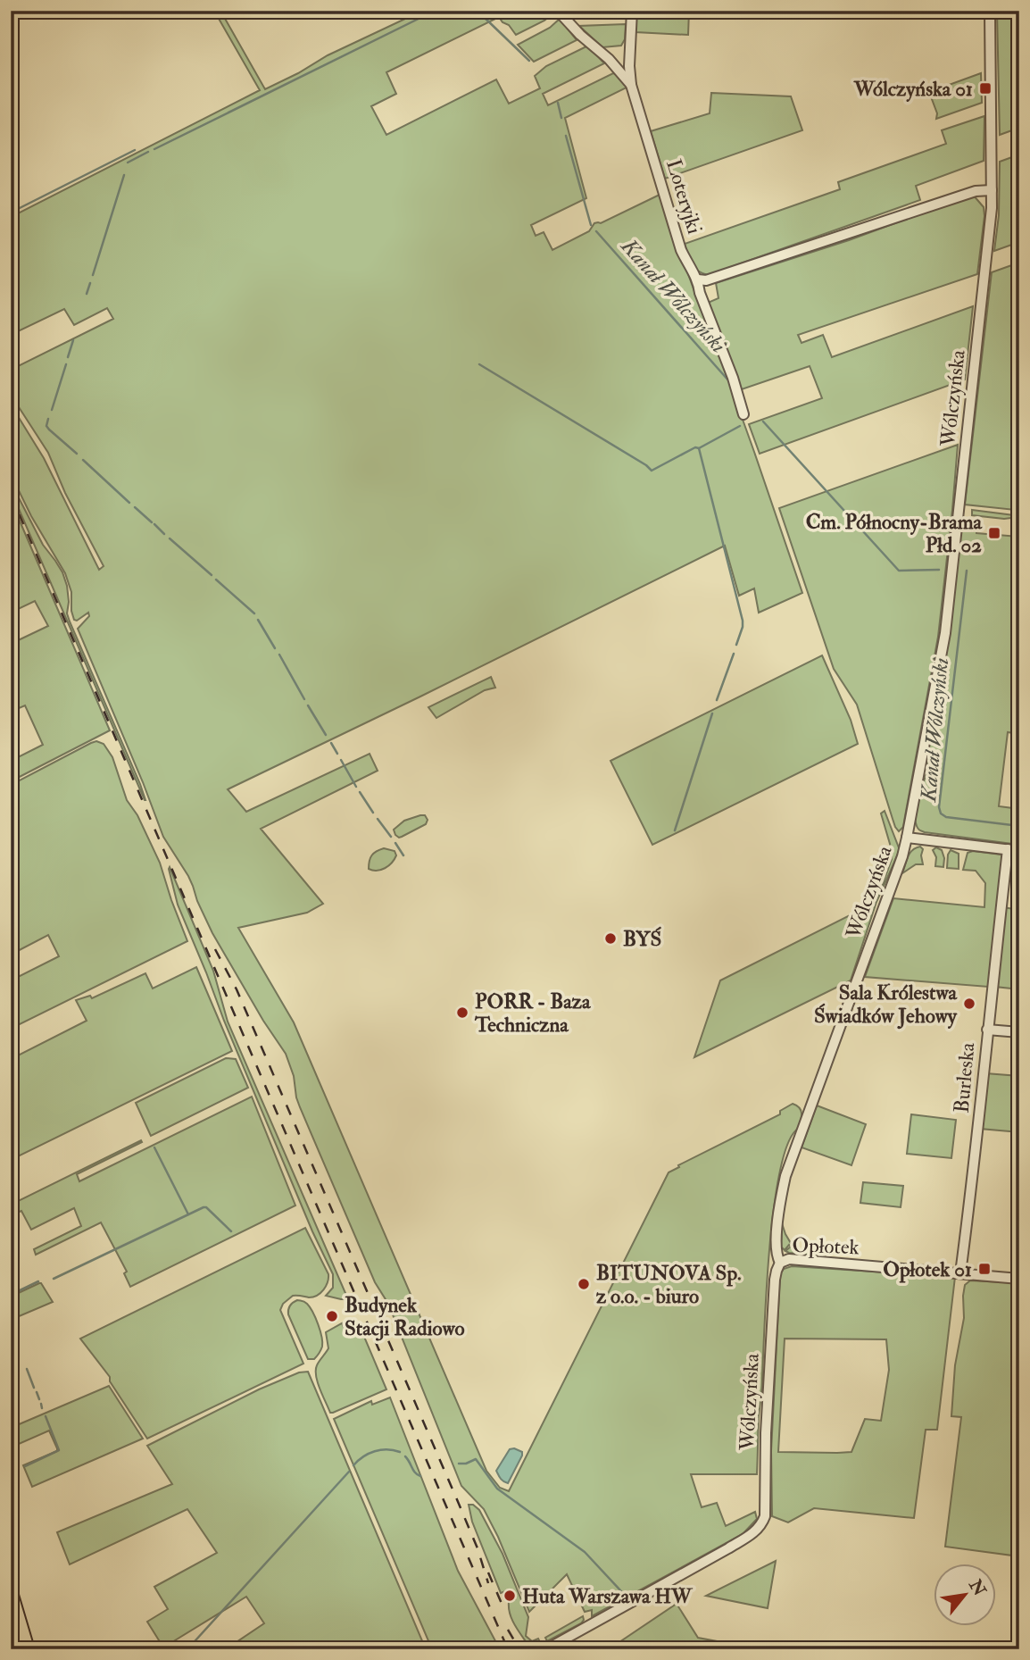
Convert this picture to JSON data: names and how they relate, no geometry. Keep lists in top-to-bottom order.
{
  "streets": {
    "street": [
      "Loteryjki",
      "Wólczyńska",
      "Burleska",
      "Opłotek"
    ]
  },
  "crossings": [
    ["Wólczyńska", "Opłotek"],
    ["Burleska", "Opłotek"]
  ],
  "water": ["Kanał Wólczyński"],
  "places": {
    "transit": ["Wólczyńska 01", "Cm. Północny-Brama Płd. 02", "Opłotek 01"],
    "other": [
      "BYŚ",
      "Sala Królestwa Świadków Jehowy",
      "PORR - Baza Techniczna",
      "BITUNOVA Sp. z o.o. - biuro",
      "Budynek Stacji Radiowo",
      "Huta Warszawa HW"
    ]
  },
  "north": "top right"
}
